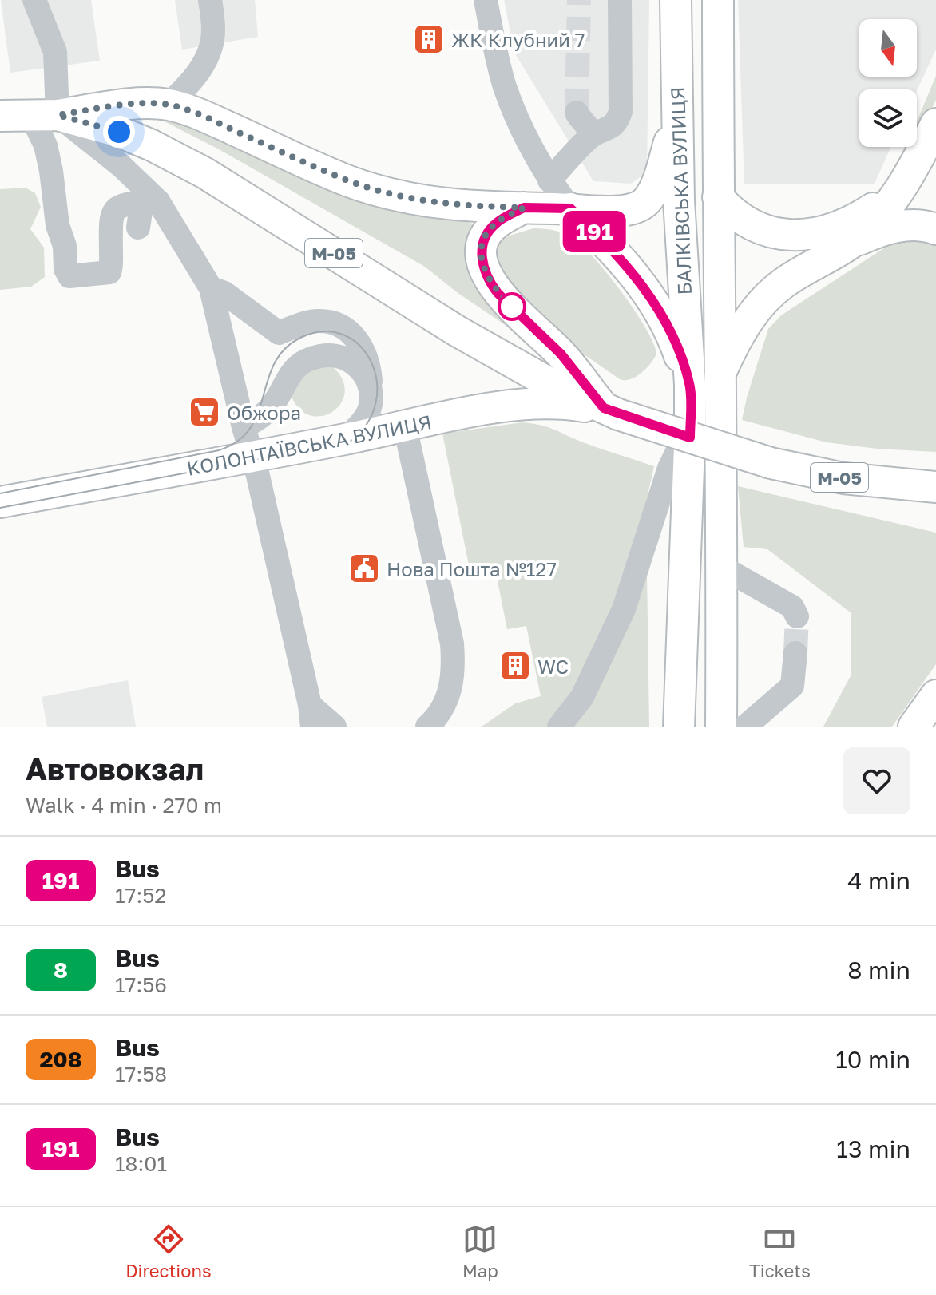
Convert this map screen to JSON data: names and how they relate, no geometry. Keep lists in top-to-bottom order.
{
  "streets": {
    "main road": ["БАЛКІВСЬКА ВУЛИЦЯ", "М-05", "КОЛОНТАЇВСЬКА ВУЛИЦЯ"]
  },
  "crossings": [
    ["М-05", "КОЛОНТАЇВСЬКА ВУЛИЦЯ"]
  ],
  "places": {
    "building": ["ЖК Клубний 7", "WC"],
    "supermarket": ["Обжора"],
    "public building": ["Нова Пошта №127"]
  },
  "lines": ["bus line 191"],
  "north": "bottom",
  "page": {
    "on_map": "191",
    "heading": ["Автовокзал", "Walk · 4 min · 270 m"],
    "list": [
      {
        "mark": "191",
        "name": "Bus",
        "note": "17:52",
        "value": "4 min"
      },
      {
        "mark": "8",
        "name": "Bus",
        "note": "17:56",
        "value": "8 min"
      },
      {
        "mark": "208",
        "name": "Bus",
        "note": "17:58",
        "value": "10 min"
      },
      {
        "mark": "191",
        "name": "Bus",
        "note": "18:01",
        "value": "13 min"
      }
    ],
    "tabs": ["Directions", "Map", "Tickets"]
  }
}
